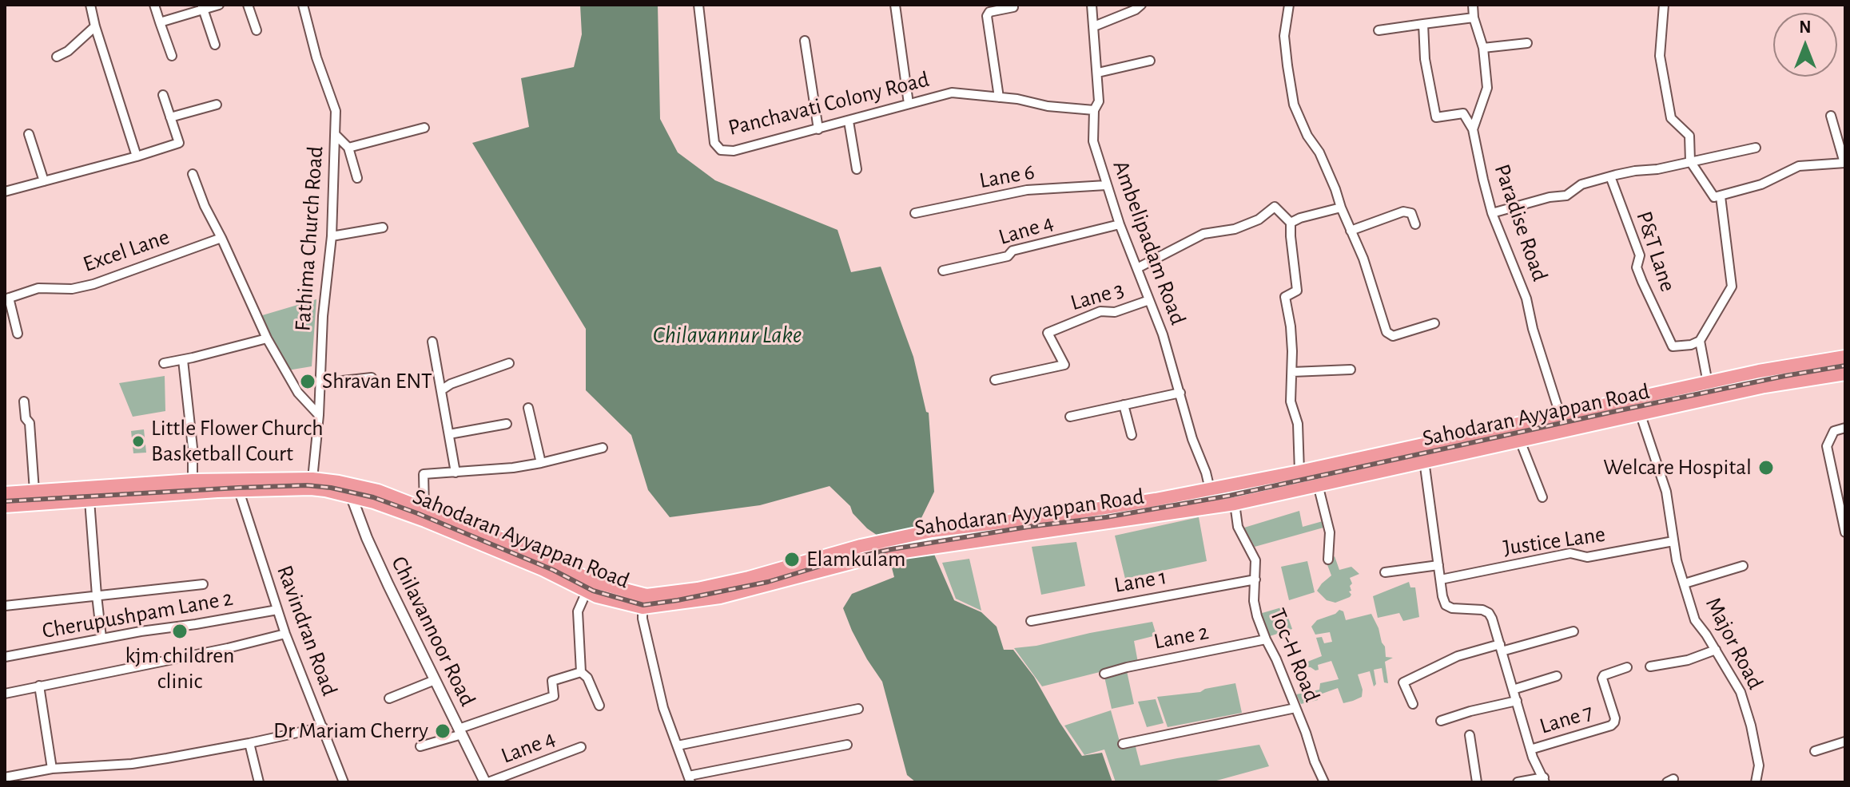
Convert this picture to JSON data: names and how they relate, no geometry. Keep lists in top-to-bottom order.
{
  "streets": {
    "main road": ["Sahodaran Ayyappan Road"],
    "street": [
      "Panchavati Colony Road",
      "Lane 6",
      "Paradise Road",
      "Lane 4",
      "Fathima Church Road",
      "Ambelipadam Road",
      "Excel Lane",
      "P&T Lane",
      "Lane 3",
      "Justice Lane",
      "Lane 1",
      "Cherupushpam Lane 2",
      "Ravindran Road",
      "Chilavannoor Road",
      "Lane 2",
      "Major Road",
      "Toc-H Road",
      "Lane 7"
    ]
  },
  "crossings": [
    ["Panchavati Colony Road", "Ambelipadam Road"],
    ["Lane 6", "Ambelipadam Road"],
    ["Paradise Road", "Sahodaran Ayyappan Road"],
    ["Lane 4", "Ambelipadam Road"],
    ["Lane 4", "Chilavannoor Road"],
    ["Fathima Church Road", "Sahodaran Ayyappan Road"],
    ["Ambelipadam Road", "Lane 3"],
    ["Ambelipadam Road", "Sahodaran Ayyappan Road"],
    ["Sahodaran Ayyappan Road", "Ravindran Road"],
    ["Sahodaran Ayyappan Road", "Chilavannoor Road"],
    ["Sahodaran Ayyappan Road", "Major Road"],
    ["Sahodaran Ayyappan Road", "Toc-H Road"],
    ["Justice Lane", "Major Road"],
    ["Lane 1", "Toc-H Road"],
    ["Cherupushpam Lane 2", "Ravindran Road"],
    ["Lane 2", "Toc-H Road"]
  ],
  "water": ["Chilavannur Lake"],
  "places": [
    "Shravan ENT",
    "Little Flower Church Basketball Court",
    "Welcare Hospital",
    "Elamkulam",
    "kjm children clinic",
    "Dr Mariam Cherry"
  ],
  "north": "top"
}
